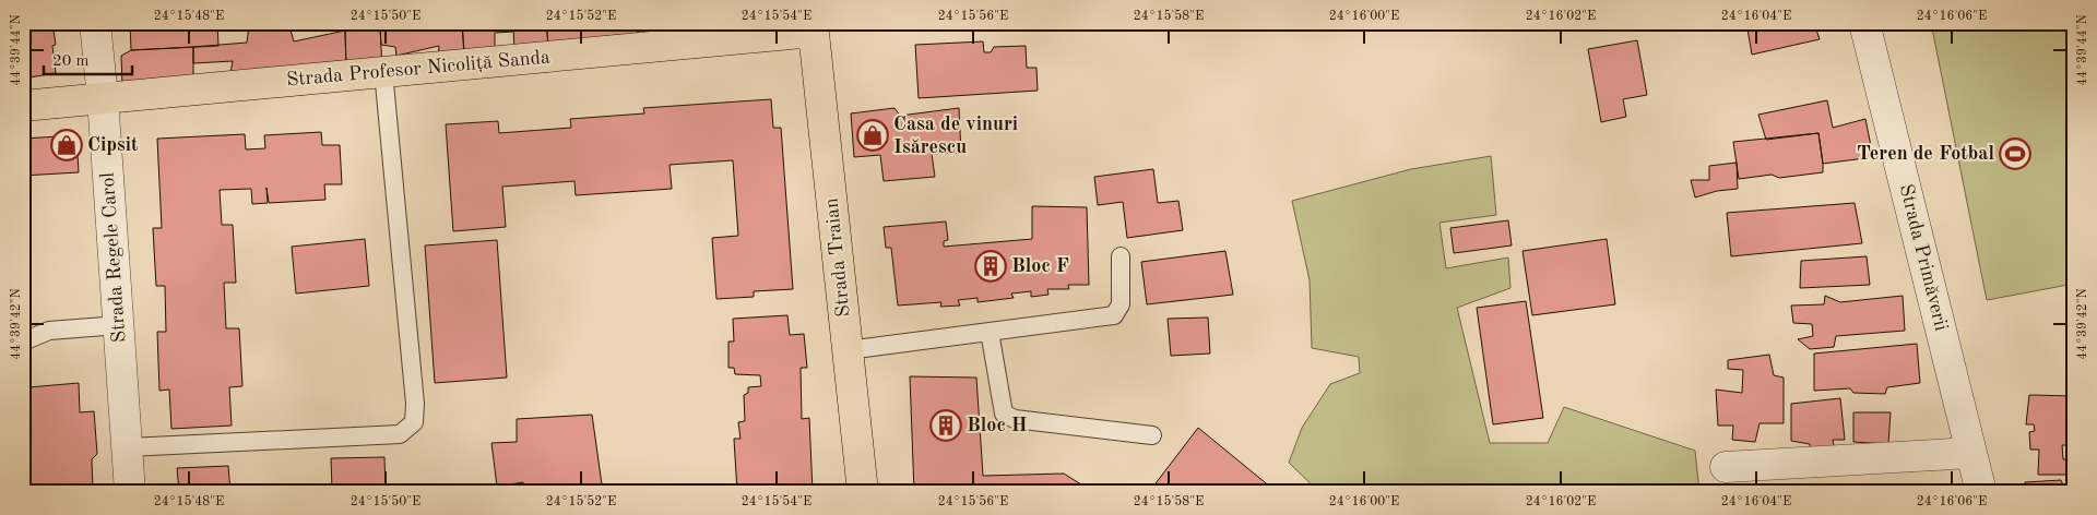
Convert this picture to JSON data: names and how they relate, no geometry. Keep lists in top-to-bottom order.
{
  "streets": {
    "main road": ["Strada Profesor Nicoliță Sanda", "Strada Traian"],
    "street": ["Strada Regele Carol", "Strada Primăverii"]
  },
  "crossings": [
    ["Strada Profesor Nicoliță Sanda", "Strada Regele Carol"],
    ["Strada Profesor Nicoliță Sanda", "Strada Traian"]
  ],
  "places": {
    "shop": ["Casa de vinuri Isărescu", "Cipsit"],
    "sports": ["Teren de Fotbal"],
    "building": ["Bloc F", "Bloc H"]
  },
  "scale_bar": "20 m",
  "coordinates": [
    "24°15'48\"E",
    "24°15'50\"E",
    "24°15'52\"E",
    "24°15'54\"E",
    "24°15'56\"E",
    "24°15'58\"E",
    "24°16'00\"E",
    "24°16'02\"E",
    "24°16'04\"E",
    "24°16'06\"E",
    "44°39'44\"N",
    "44°39'42\"N"
  ]
}
